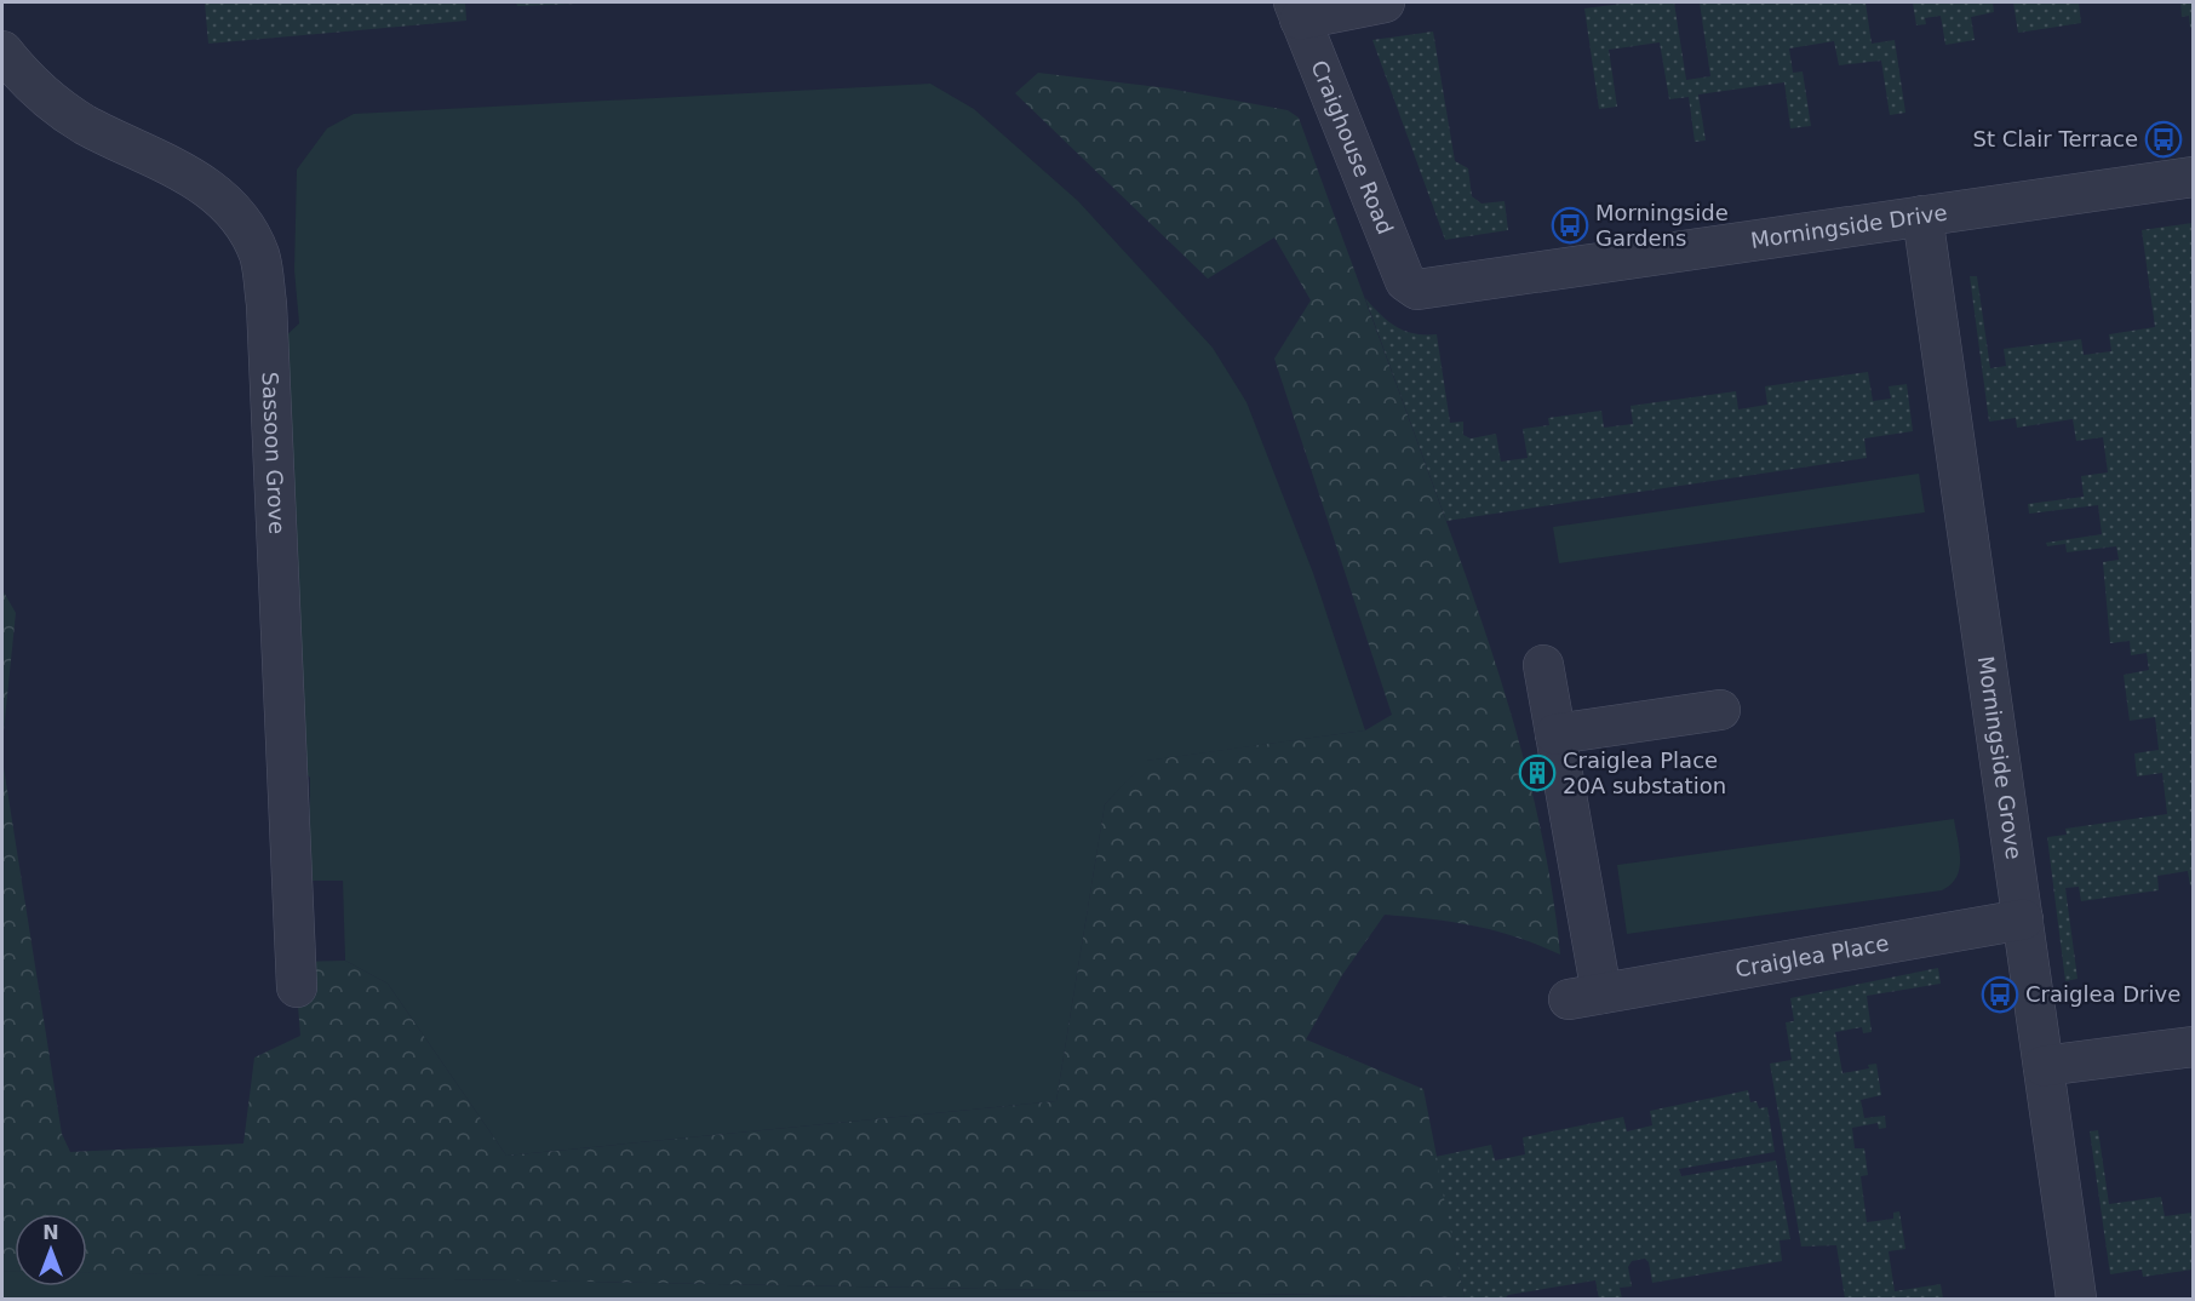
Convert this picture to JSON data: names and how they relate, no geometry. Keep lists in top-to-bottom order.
{
  "streets": {
    "street": [
      "Craighouse Road",
      "Morningside Drive",
      "Sassoon Grove",
      "Morningside Grove",
      "Craiglea Place"
    ]
  },
  "crossings": [
    ["Craighouse Road", "Morningside Drive"],
    ["Morningside Drive", "Morningside Grove"],
    ["Morningside Grove", "Craiglea Place"]
  ],
  "places": {
    "bus stop": ["St Clair Terrace", "Morningside Gardens", "Craiglea Drive"],
    "building": ["Craiglea Place 20A substation"]
  },
  "north": "top"
}
